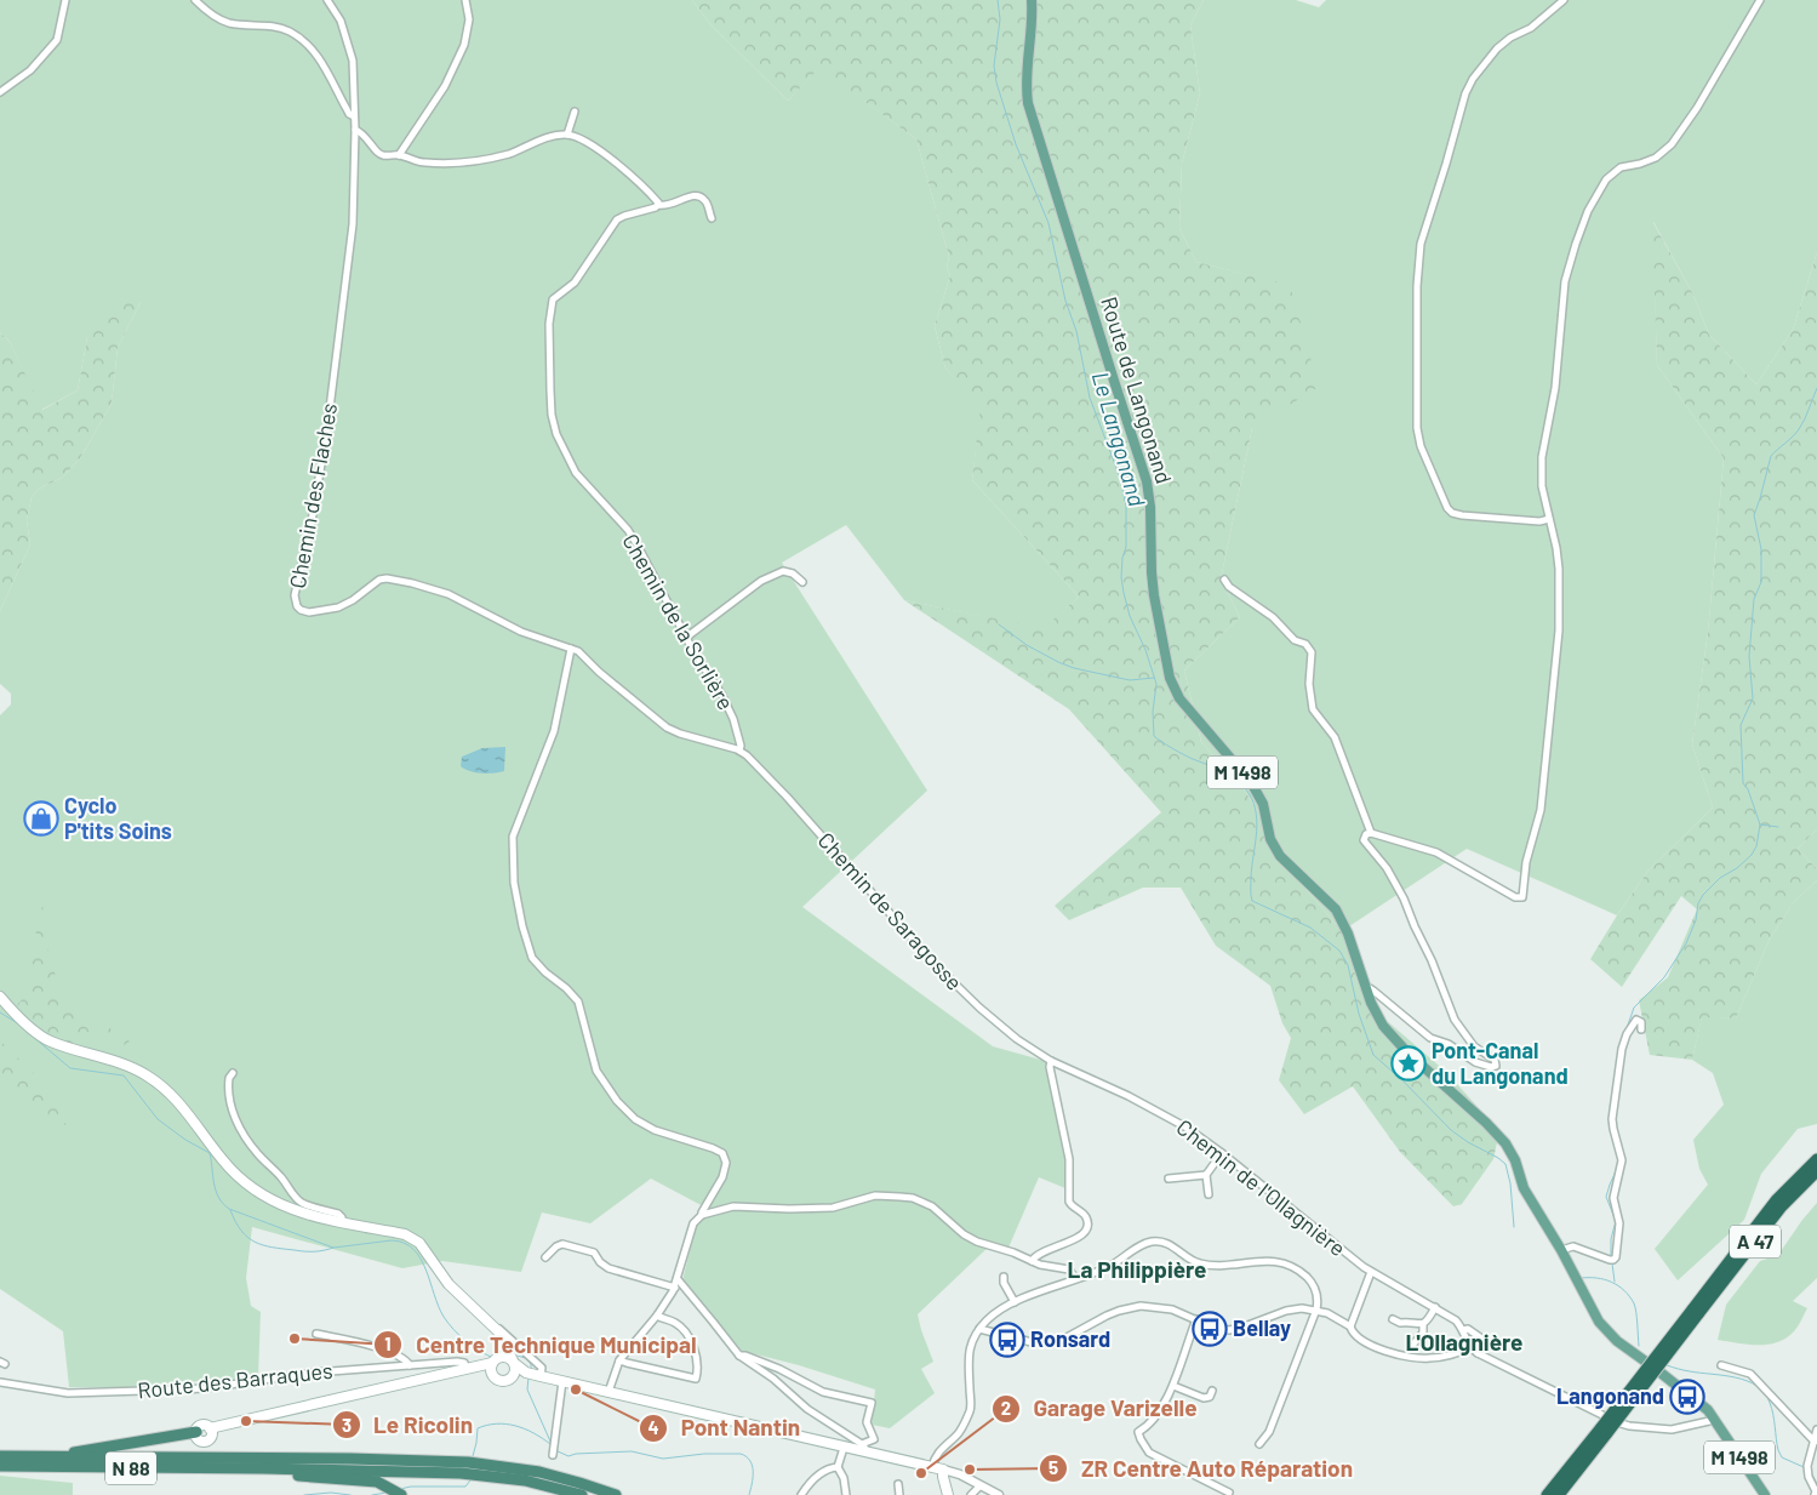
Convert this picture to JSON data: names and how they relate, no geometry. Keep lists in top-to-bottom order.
{
  "streets": {
    "highway": ["A 47", "N 88"],
    "main road": ["Route de Langonand", "M 1498"],
    "street": [
      "Chemin des Flaches",
      "Chemin de la Sorlière",
      "Chemin de Saragosse",
      "Chemin de l'Ollagnière",
      "Route des Barraques"
    ]
  },
  "crossings": [
    ["Route de Langonand", "Chemin de l'Ollagnière"],
    ["Chemin des Flaches", "Chemin de la Sorlière"],
    ["Chemin des Flaches", "Chemin de Saragosse"],
    ["Chemin de la Sorlière", "Chemin de Saragosse"],
    ["Chemin de Saragosse", "Chemin de l'Ollagnière"]
  ],
  "districts": ["La Philippière", "L'Ollagnière"],
  "water": ["Le Langonand"],
  "places": {
    "shop": ["Cyclo P'tits Soins"],
    "place": ["Pont-Canal du Langonand"],
    "bus stop": ["Bellay", "Ronsard", "Langonand"],
    "other": [
      "Centre Technique Municipal",
      "Pont Nantin",
      "Le Ricolin",
      "ZR Centre Auto Réparation",
      "Garage Varizelle"
    ]
  }
}
